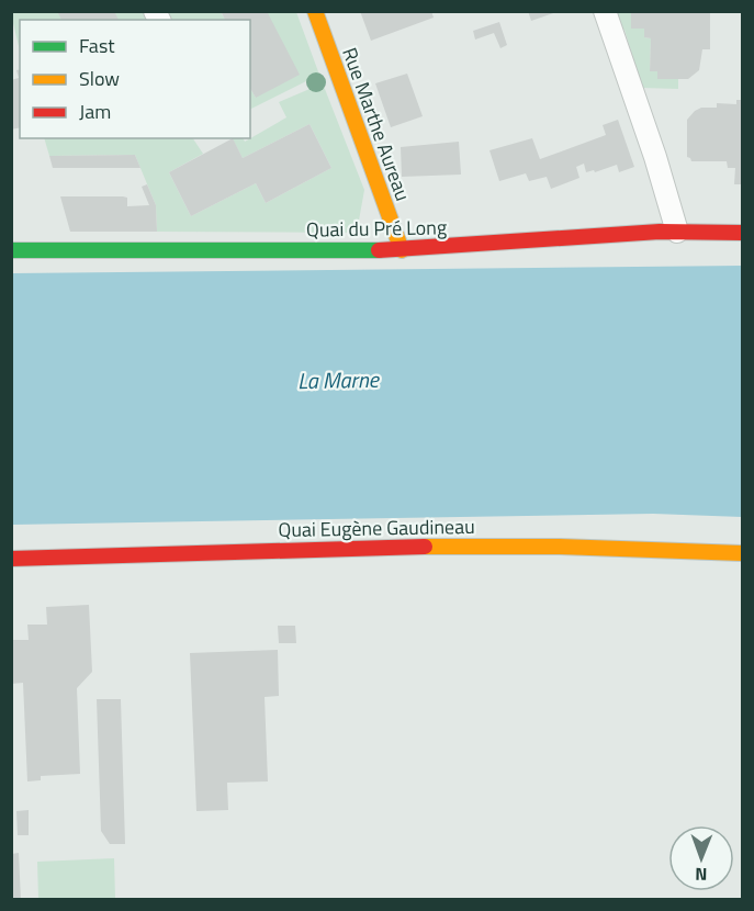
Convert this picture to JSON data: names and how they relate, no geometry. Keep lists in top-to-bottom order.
{
  "streets": {
    "street": ["Rue Marthe Aureau", "Quai du Pré Long", "Quai Eugène Gaudineau"]
  },
  "crossings": [
    ["Rue Marthe Aureau", "Quai du Pré Long"]
  ],
  "water": ["La Marne"],
  "legend": ["Fast", "Slow", "Jam"],
  "north": "bottom"
}
